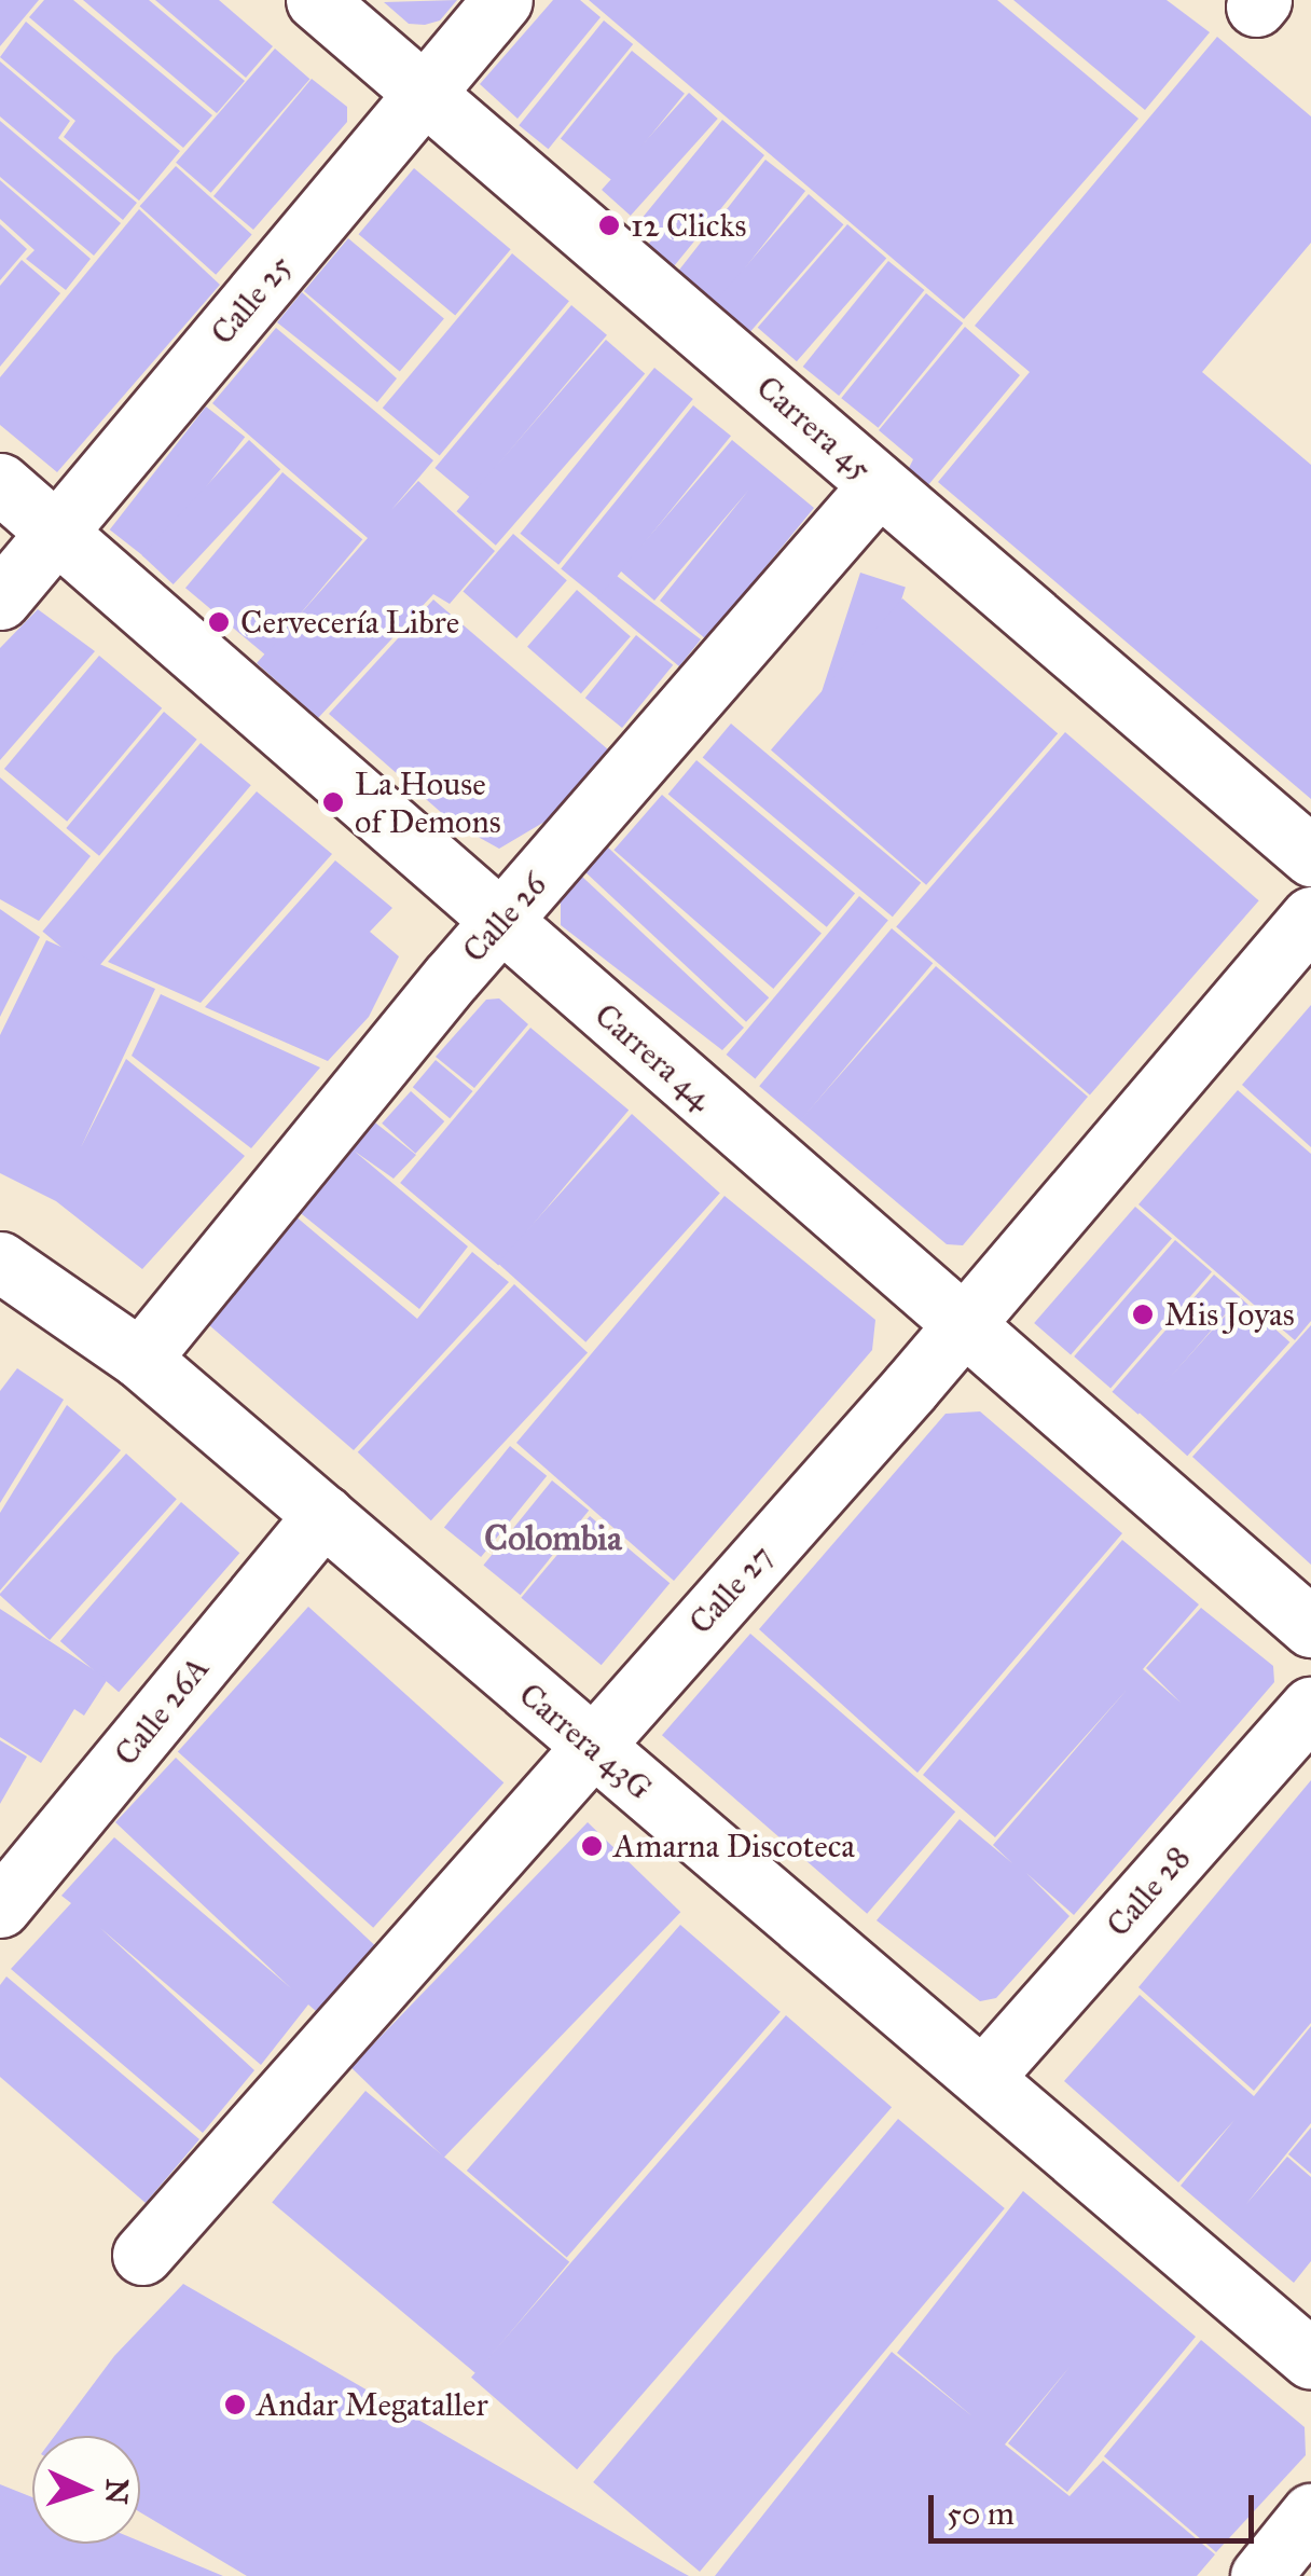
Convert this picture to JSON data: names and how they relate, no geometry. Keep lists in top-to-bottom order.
{
  "streets": {
    "street": [
      "Calle 25",
      "Carrera 45",
      "Calle 26",
      "Carrera 44",
      "Calle 27",
      "Calle 26A",
      "Carrera 43G",
      "Calle 28"
    ]
  },
  "crossings": [
    ["Calle 25", "Carrera 45"],
    ["Calle 25", "Carrera 44"],
    ["Carrera 45", "Calle 26"],
    ["Calle 26", "Carrera 44"],
    ["Calle 26", "Carrera 43G"],
    ["Carrera 44", "Calle 27"],
    ["Calle 27", "Carrera 43G"],
    ["Calle 26A", "Carrera 43G"],
    ["Carrera 43G", "Calle 28"]
  ],
  "districts": ["Colombia"],
  "places": [
    "12 Clicks",
    "Cervecería Libre",
    "La House of Demons",
    "Mis Joyas",
    "Amarna Discoteca",
    "Andar Megataller"
  ],
  "scale_bar": "50 m",
  "north": "right"
}
